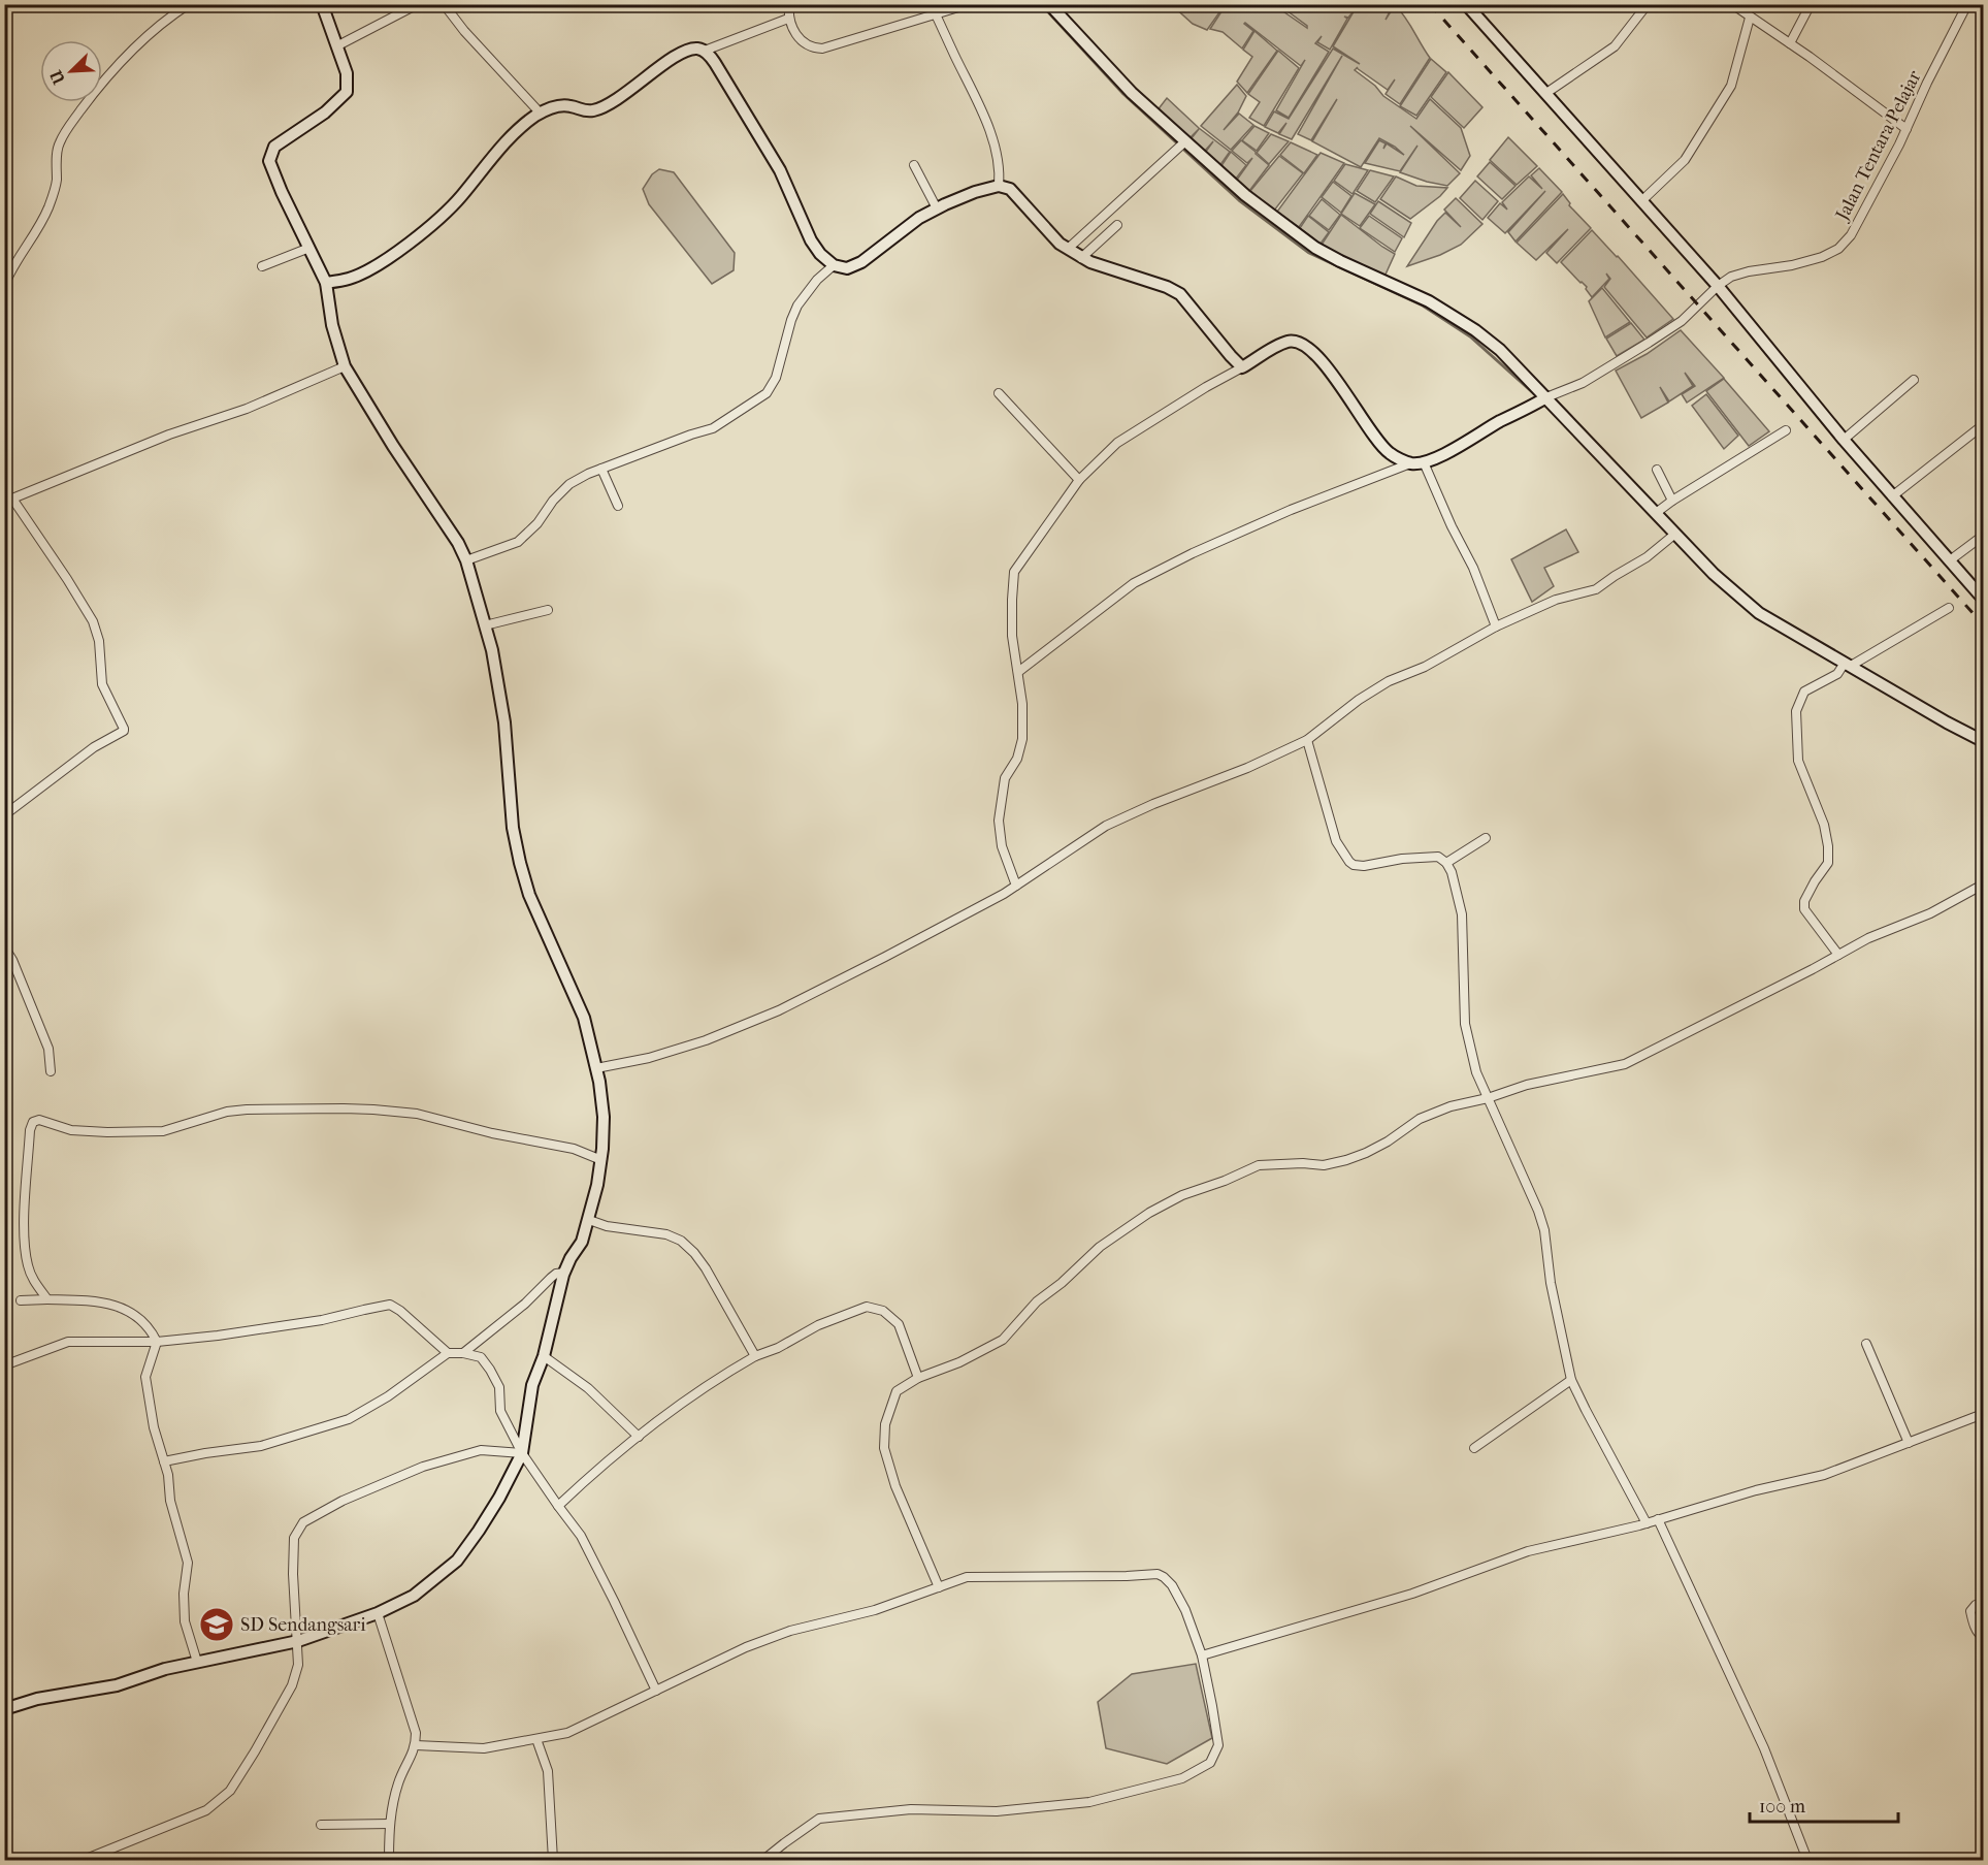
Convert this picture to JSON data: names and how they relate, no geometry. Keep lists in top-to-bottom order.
{
  "streets": {
    "street": ["Jalan Tentara Pelajar"]
  },
  "places": {
    "school or university": ["SD Sendangsari"]
  },
  "scale_bar": "100 m",
  "north": "bottom left"
}
